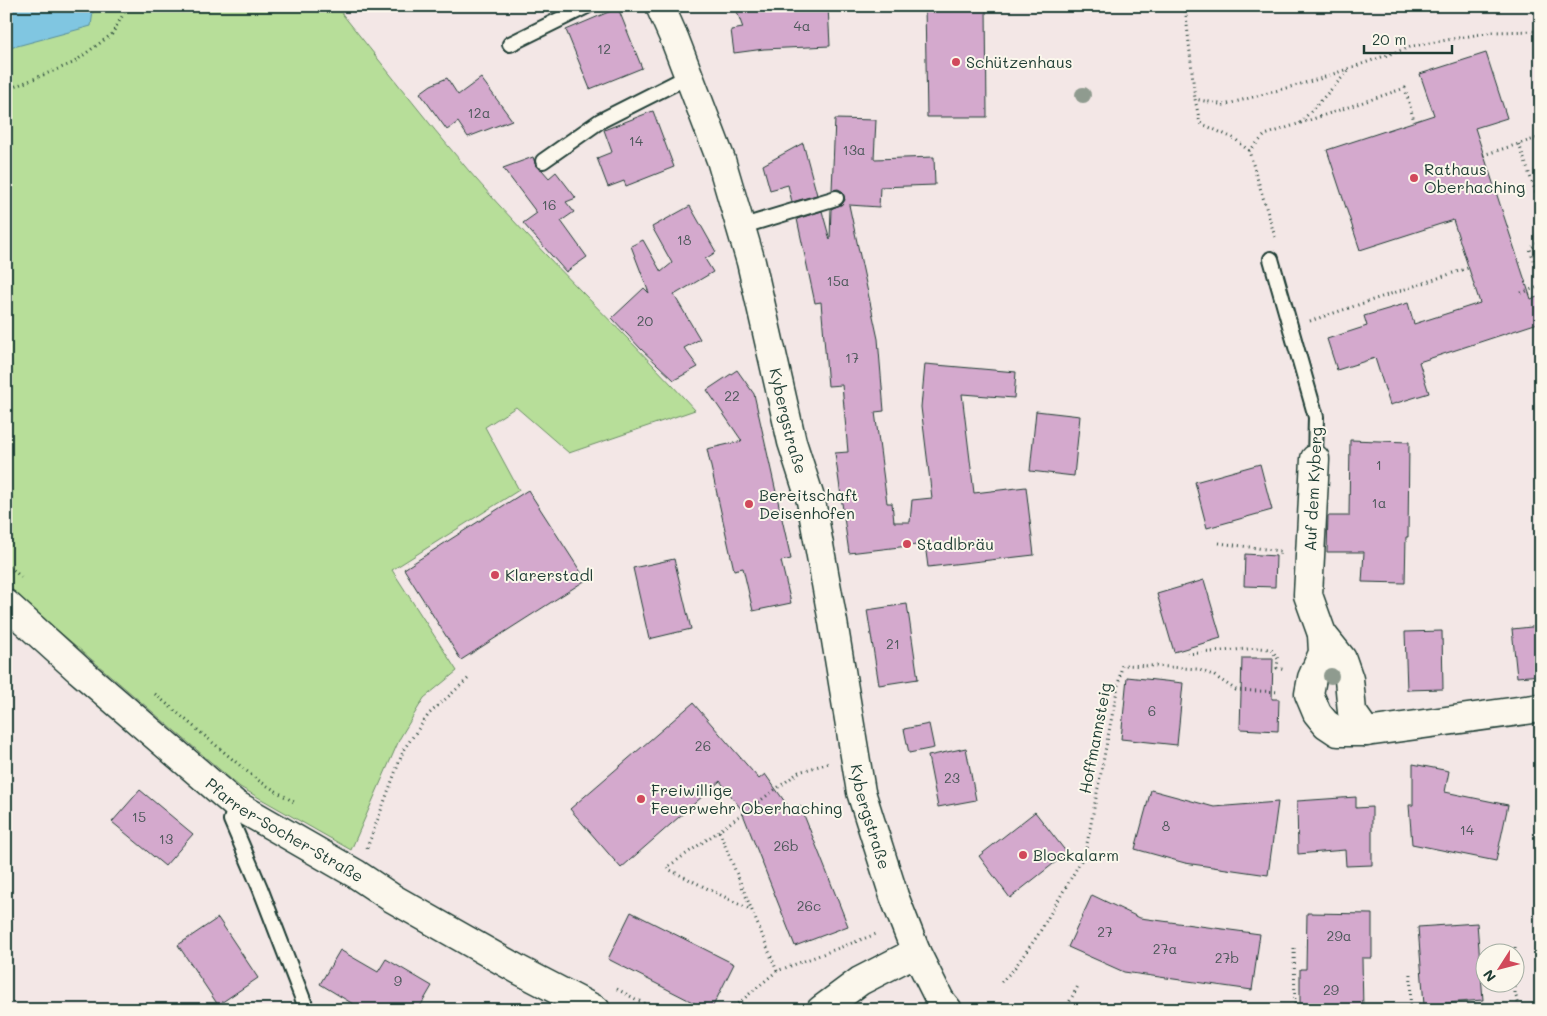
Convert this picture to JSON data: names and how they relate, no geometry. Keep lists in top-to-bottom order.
{
  "streets": {
    "street": ["Kybergstraße", "Auf dem Kyberg", "Pfarrer-Socher-Straße"],
    "path": ["Hoffmannsteig"]
  },
  "crossings": [
    ["Auf dem Kyberg", "Hoffmannsteig"]
  ],
  "places": [
    "Schützenhaus",
    "Rathaus Oberhaching",
    "Bereitschaft Deisenhofen",
    "Stadlbräu",
    "Klarerstadl",
    "Freiwillige Feuerwehr Oberhaching",
    "Blockalarm"
  ],
  "house_numbers": [
    "4a",
    "12",
    "12a",
    "14",
    "13a",
    "16",
    "18",
    "15a",
    "20",
    "17",
    "22",
    "1",
    "1a",
    "21",
    "6",
    "26",
    "23",
    "15",
    "8",
    "14",
    "13",
    "26b",
    "26c",
    "27",
    "29a",
    "27a",
    "27b",
    "9",
    "29"
  ],
  "scale_bar": "20 m",
  "north": "bottom left"
}
